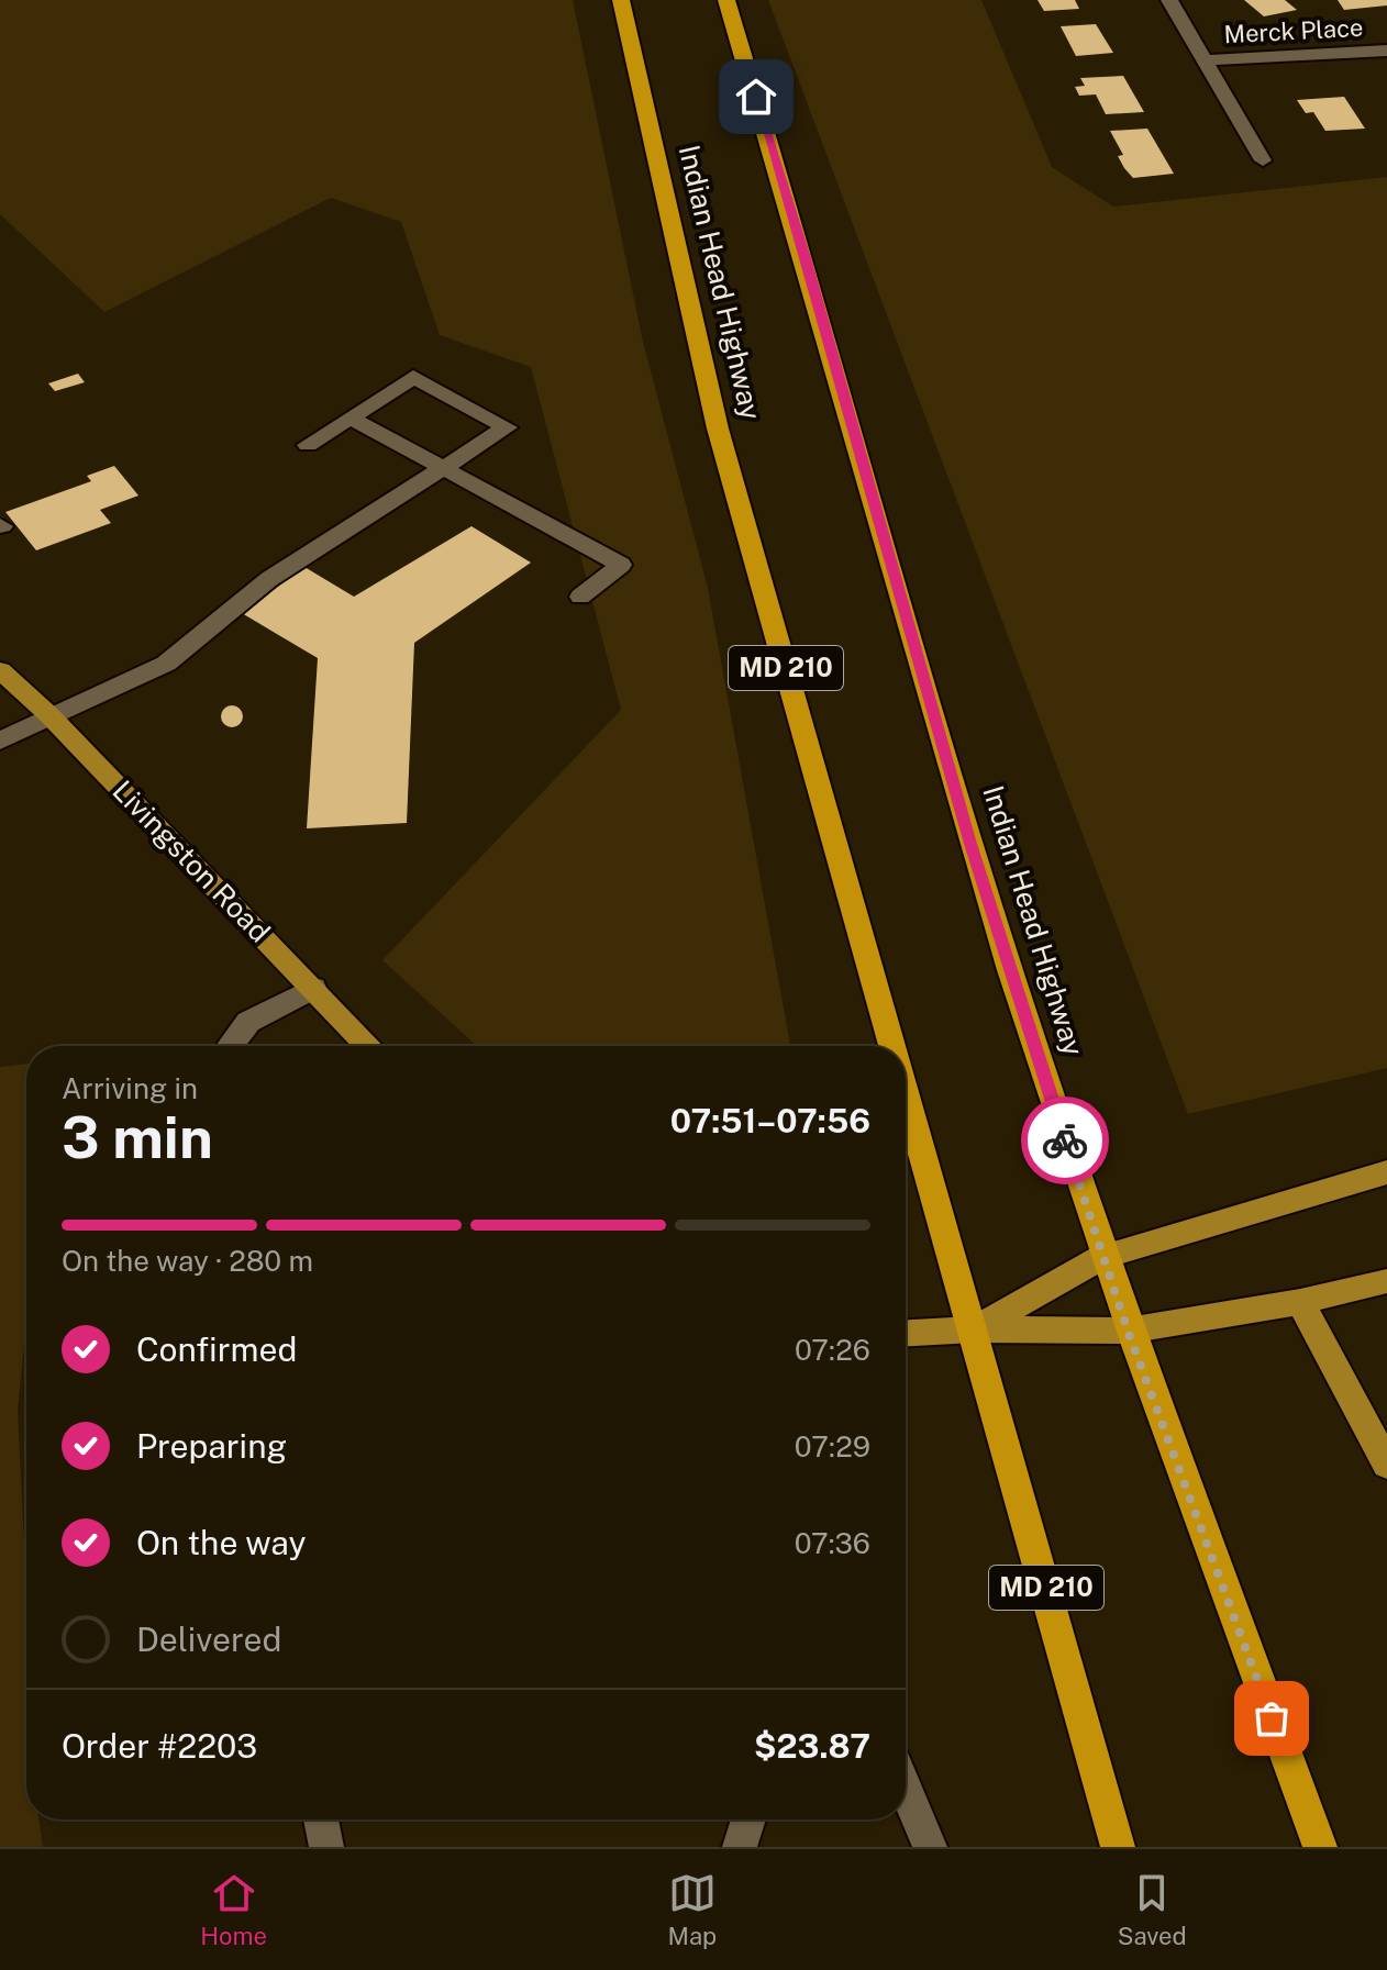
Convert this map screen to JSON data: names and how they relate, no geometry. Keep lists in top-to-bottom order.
{
  "streets": {
    "highway": ["Indian Head Highway", "MD 210"],
    "main road": ["Livingston Road"],
    "street": ["Merck Place"]
  },
  "page": {
    "heading": ["3 min", "Arriving in", "07:51–07:56"],
    "panel": ["Order #2203", "$23.87"],
    "bar": "On the way · 280 m",
    "list": [
      ["Confirmed", "07:26"],
      ["Preparing", "07:29"],
      ["On the way", "07:36"],
      "Delivered"
    ],
    "tabs": ["Home", "Map", "Saved"]
  }
}
